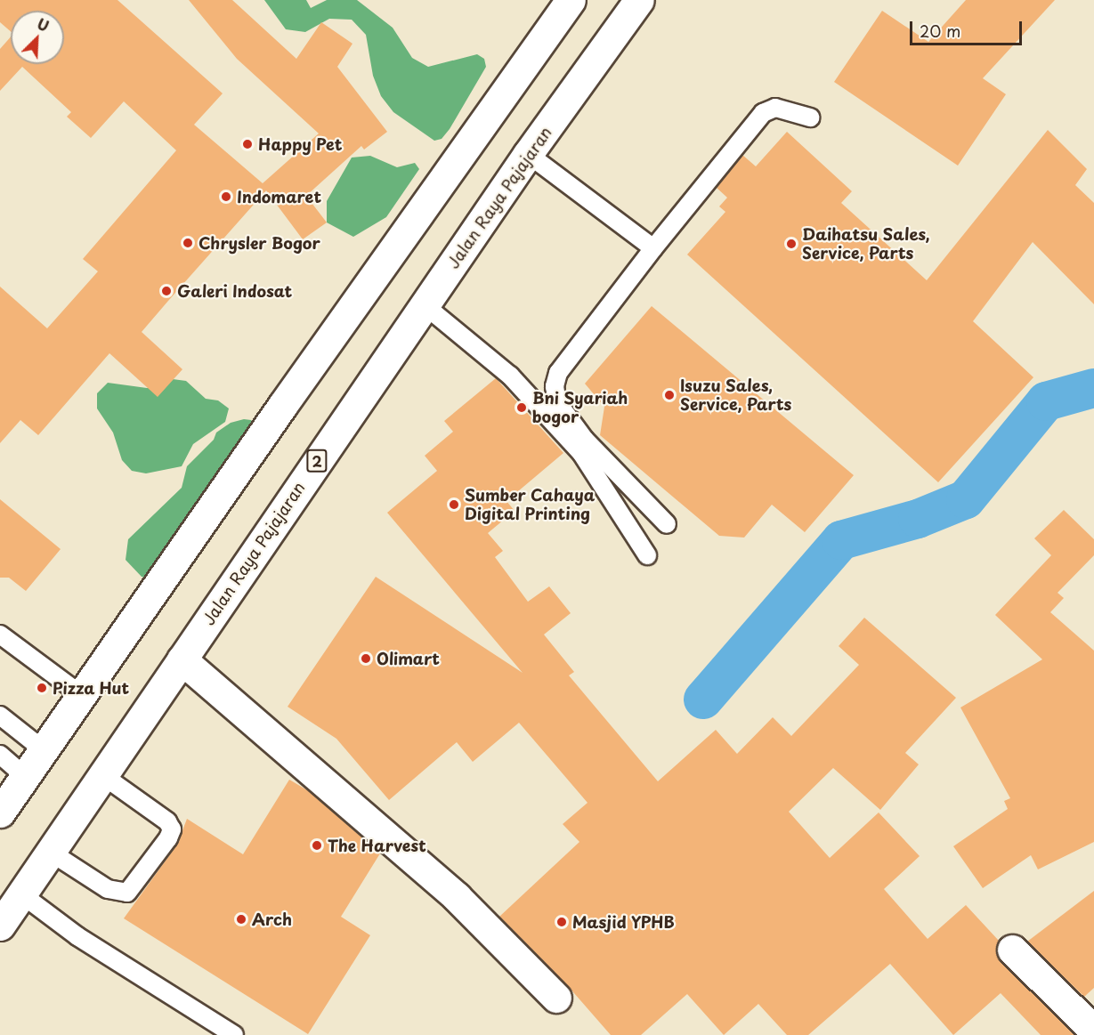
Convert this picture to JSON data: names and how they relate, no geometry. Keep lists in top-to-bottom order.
{
  "streets": {
    "main road": ["Jalan Raya Pajajaran", "2"]
  },
  "places": [
    "Happy Pet",
    "Indomaret",
    "Chrysler Bogor",
    "Daihatsu Sales, Service, Parts",
    "Galeri Indosat",
    "Isuzu Sales, Service, Parts",
    "Bni Syariah bogor",
    "Sumber Cahaya Digital Printing",
    "Olimart",
    "Pizza Hut",
    "The Harvest",
    "Arch",
    "Masjid YPHB"
  ],
  "scale_bar": "20 m",
  "north": "top right"
}
